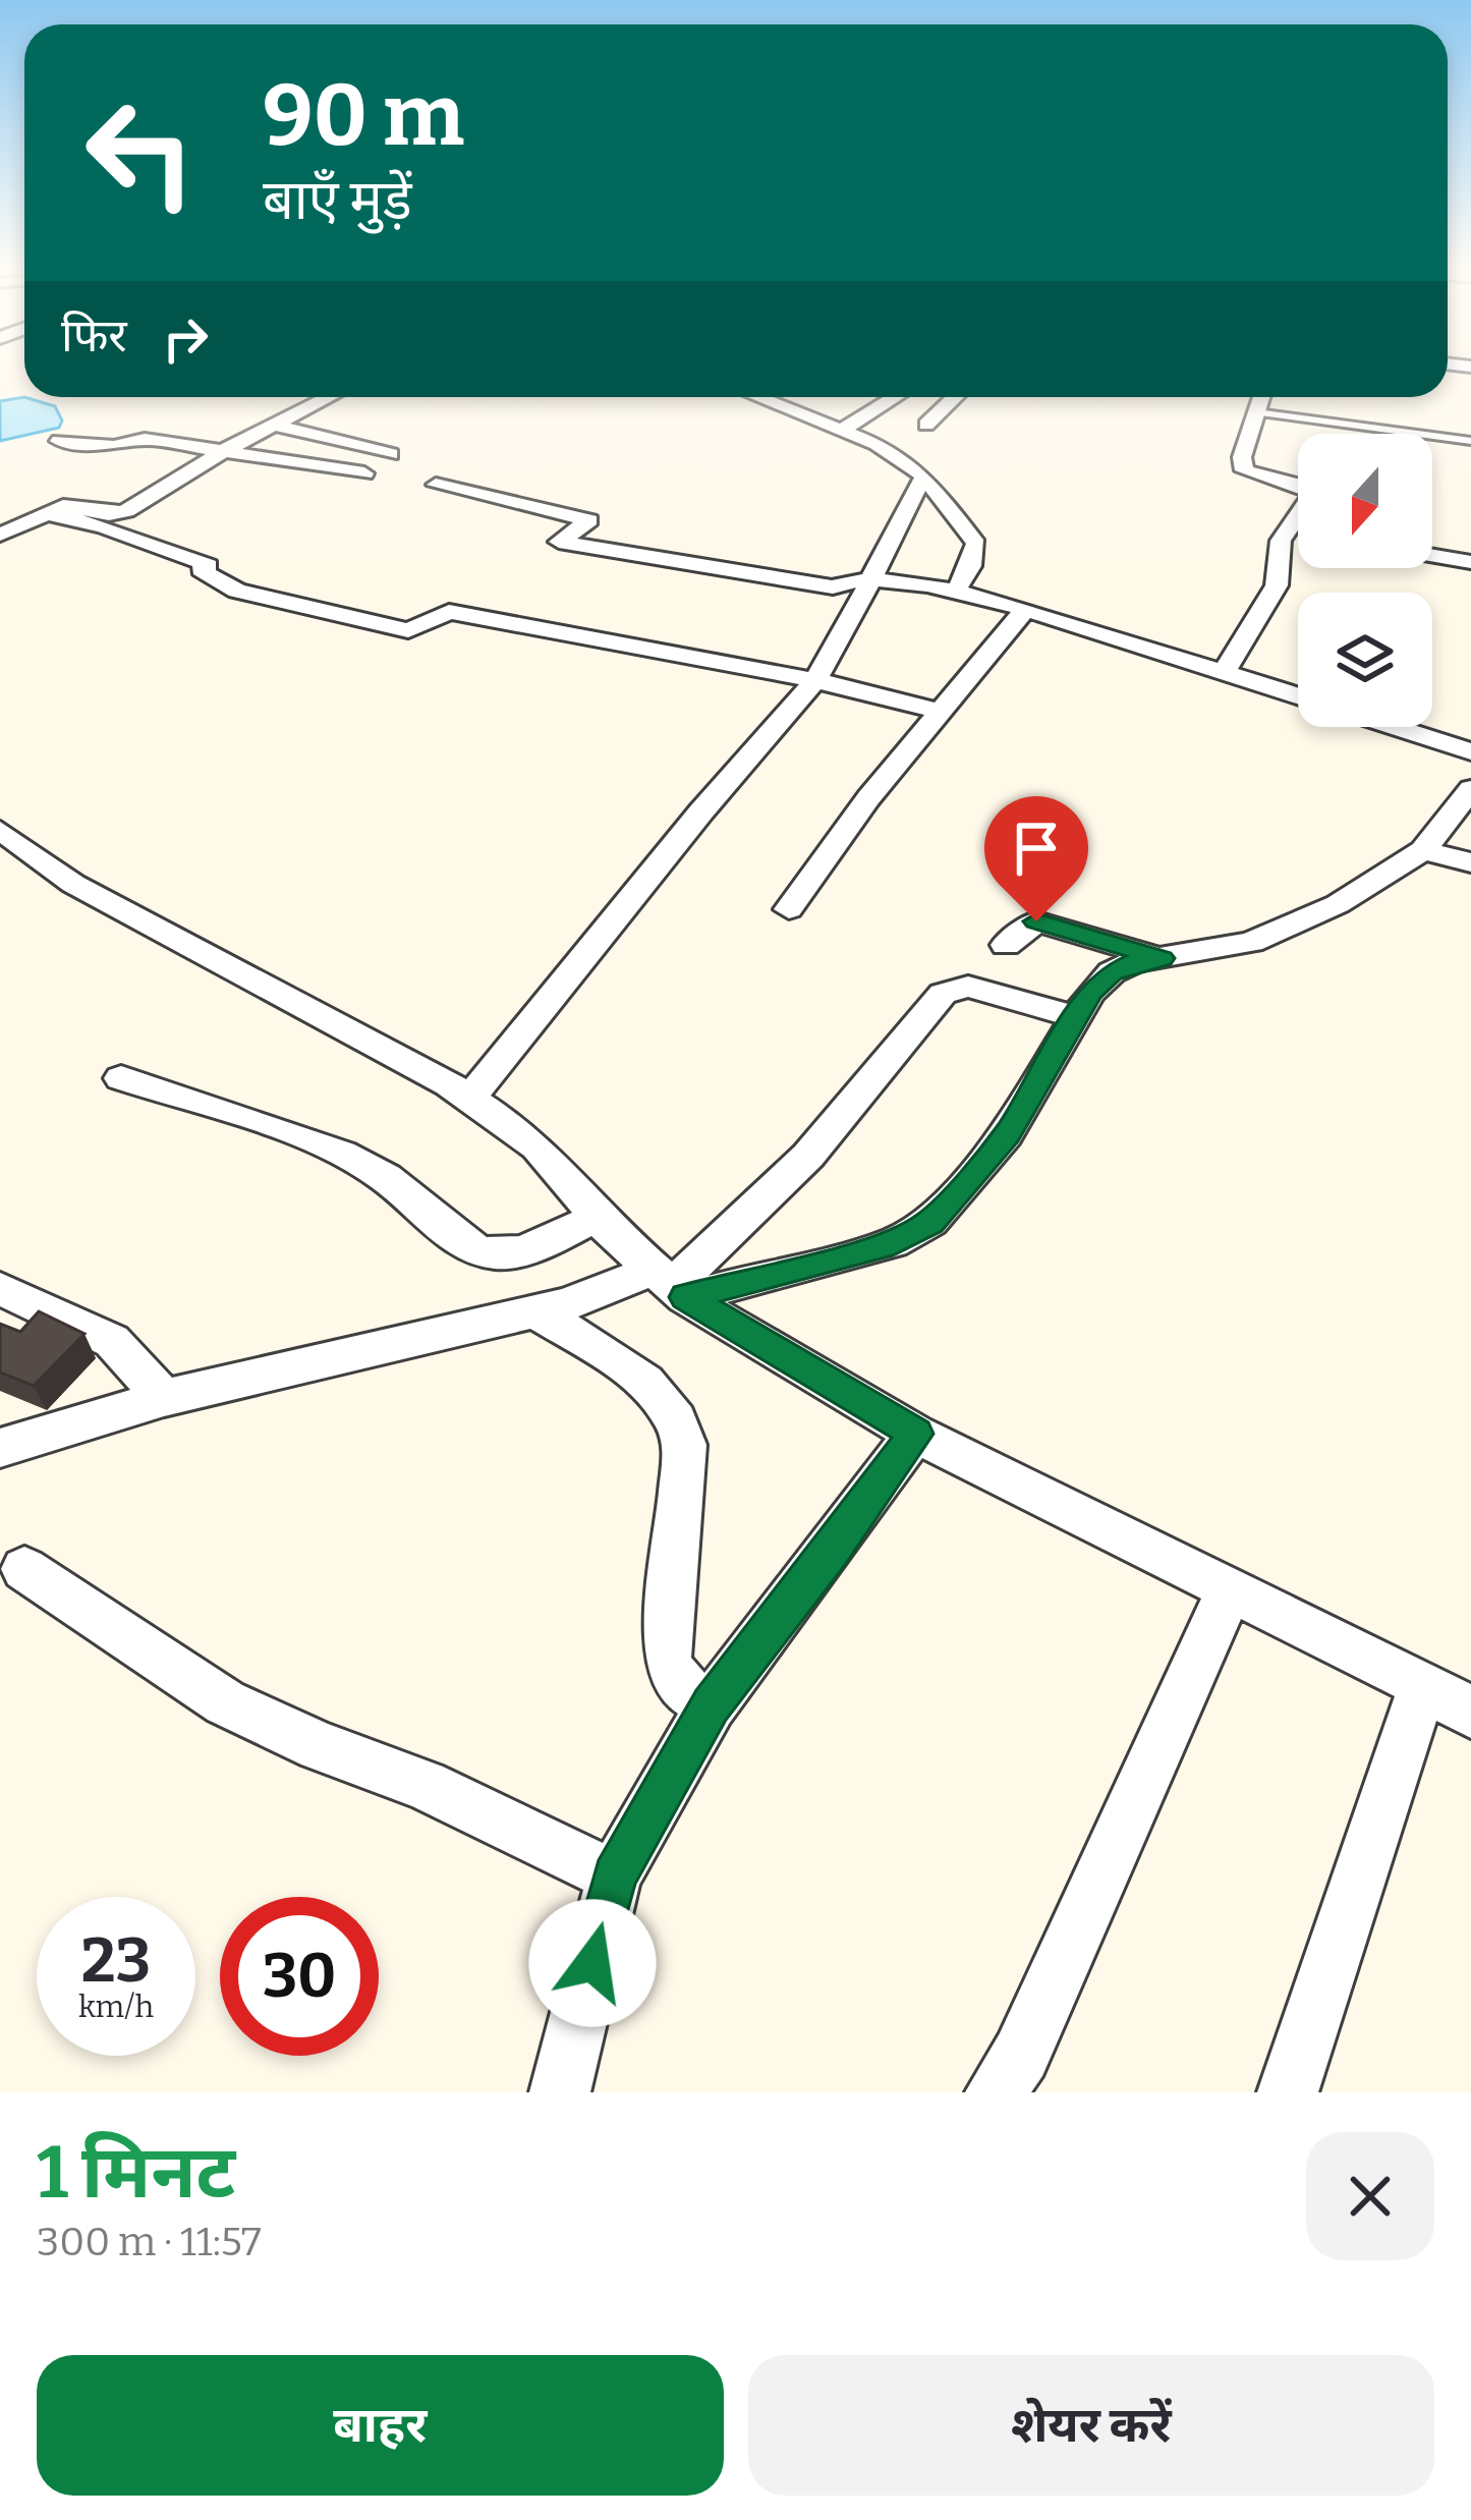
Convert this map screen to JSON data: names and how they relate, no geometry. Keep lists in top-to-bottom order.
{
  "north": "bottom",
  "page": {
    "turn": ["90 m", "बाएँ मुड़ें"],
    "then": "फिर",
    "speed": "23 km/h",
    "limit": "30",
    "heading": ["1 मिनट", "300 m · 11:57"],
    "buttons": ["बाहर", "शेयर करें"]
  }
}
